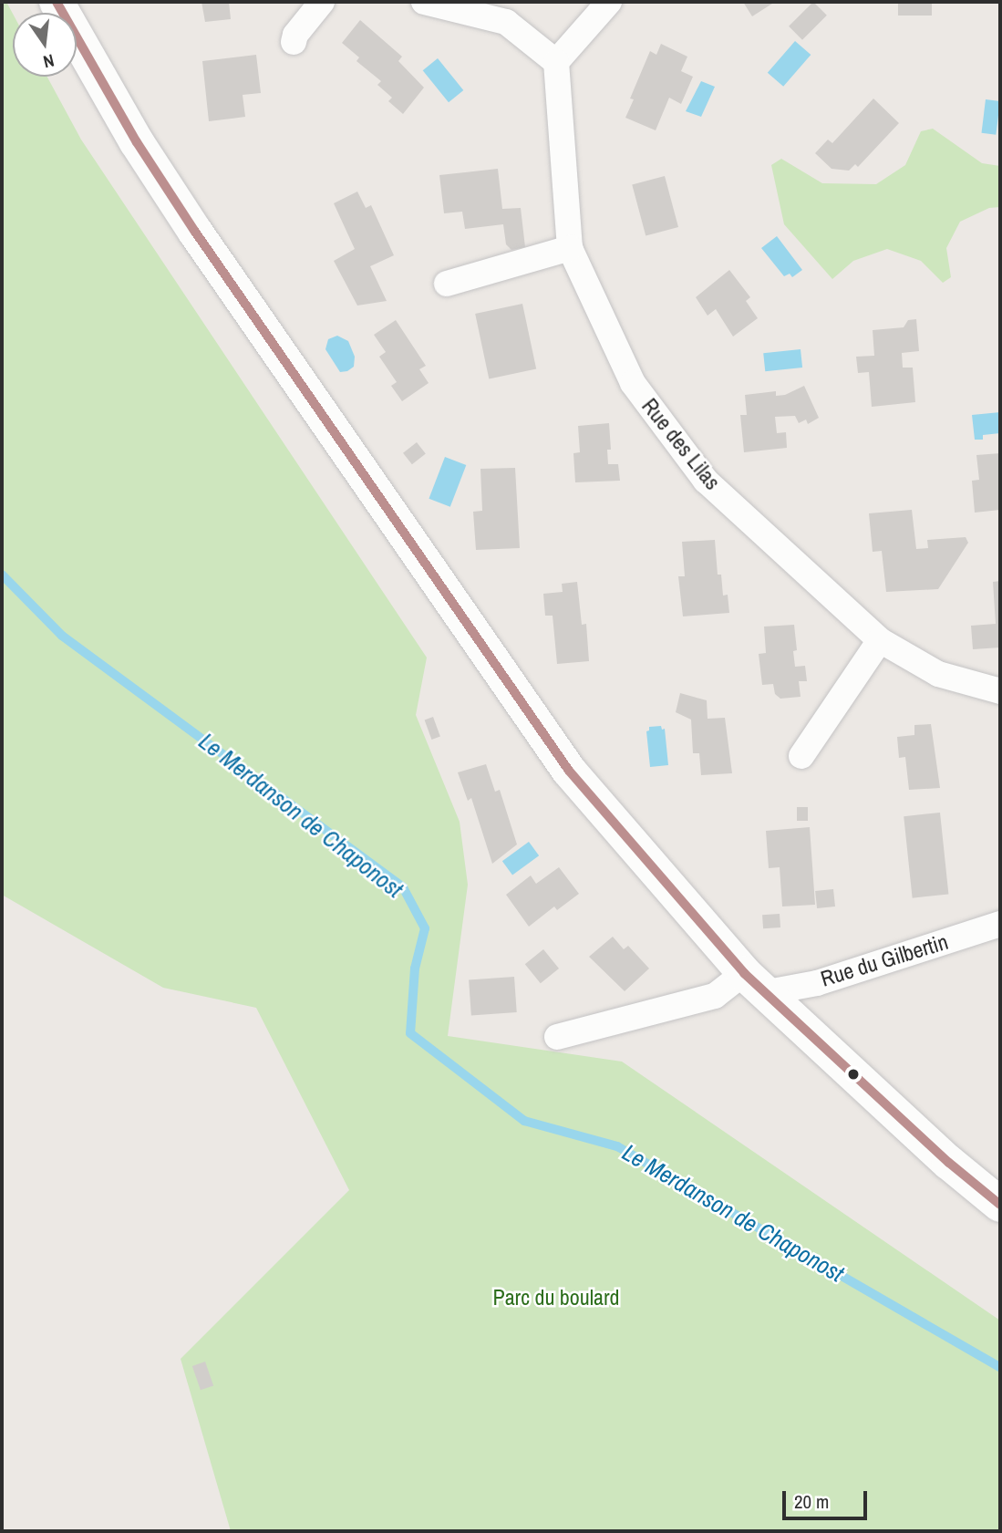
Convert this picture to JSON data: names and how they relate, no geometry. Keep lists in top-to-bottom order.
{
  "streets": {
    "street": ["Rue des Lilas", "Rue du Gilbertin"]
  },
  "water": ["Le Merdanson de Chaponost"],
  "parks": ["Parc du boulard"],
  "scale_bar": "20 m",
  "north": "bottom"
}
